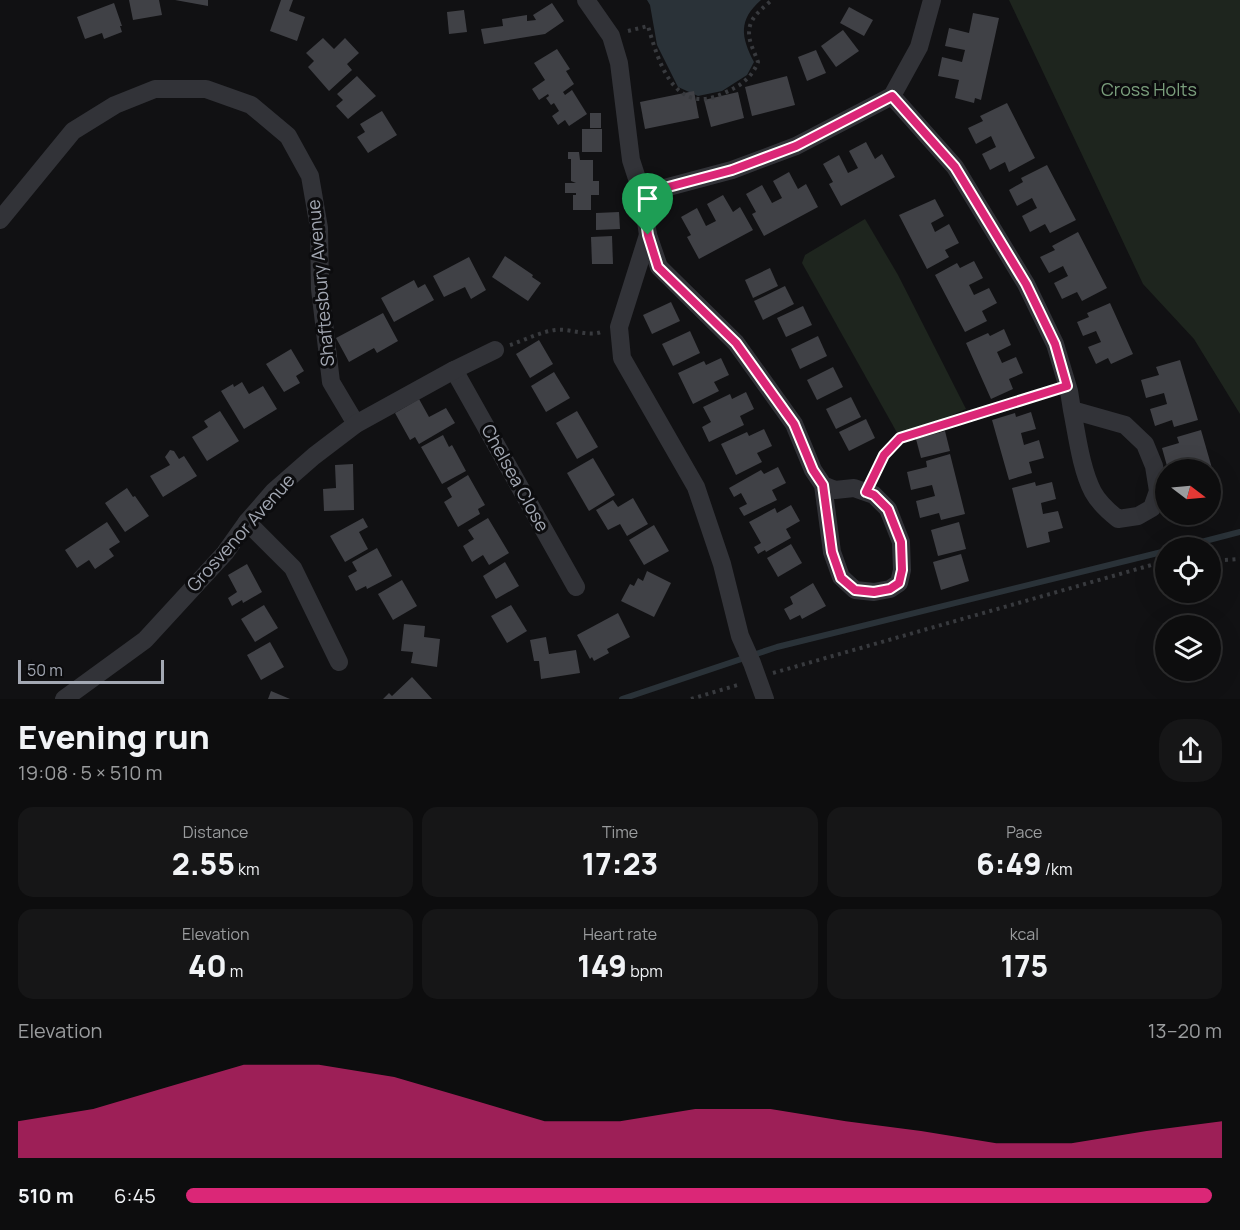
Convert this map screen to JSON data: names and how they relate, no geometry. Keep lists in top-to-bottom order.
{
  "streets": {
    "street": ["Shaftesbury Avenue", "Chelsea Close", "Grosvenor Avenue"]
  },
  "crossings": [
    ["Shaftesbury Avenue", "Grosvenor Avenue"],
    ["Chelsea Close", "Grosvenor Avenue"]
  ],
  "parks": ["Cross Holts"],
  "scale_bar": "50 m",
  "north": "right",
  "page": {
    "scale": "50 m",
    "heading": ["Evening run", "19:08 · 5 × 510 m"],
    "stats": [
      ["Distance", "2.55 km"],
      ["Time", "17:23"],
      ["Pace", "6:49 /km"],
      ["Elevation", "40 m"],
      ["Heart rate", "149 bpm"],
      ["kcal", "175"]
    ],
    "chart": ["Elevation", "13–20 m"],
    "list": [
      {
        "name": "510 m",
        "note": "6:45"
      }
    ]
  }
}
